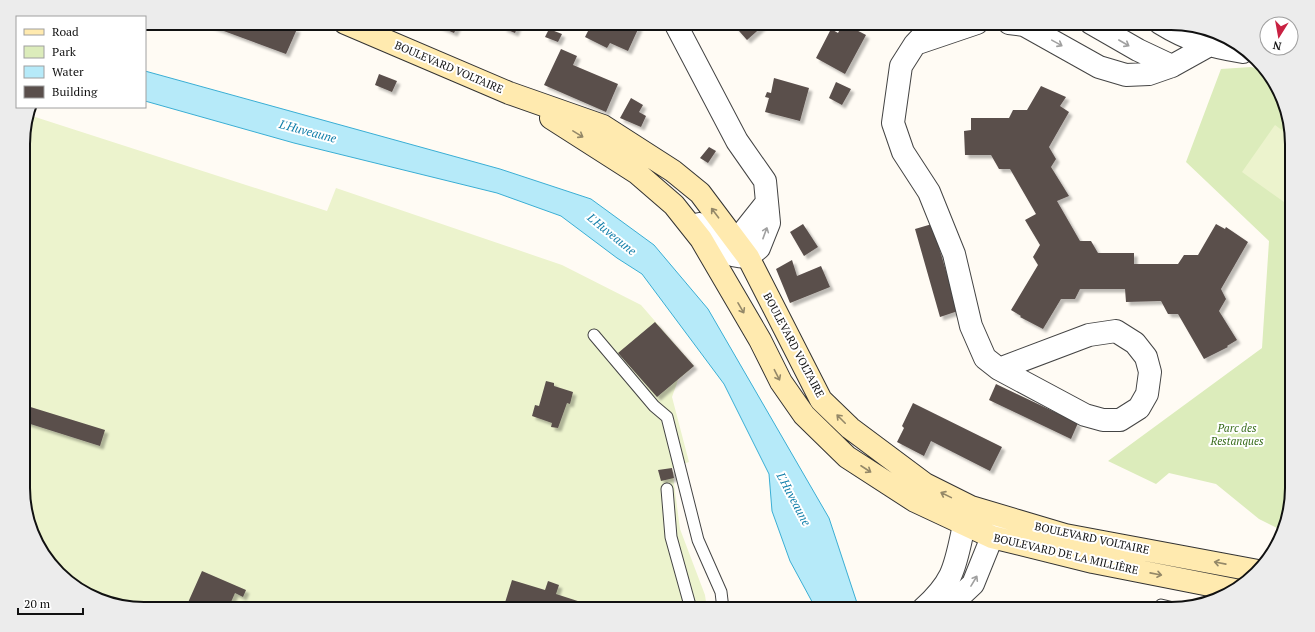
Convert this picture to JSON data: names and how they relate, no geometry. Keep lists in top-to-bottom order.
{
  "streets": {
    "main road": ["BOULEVARD VOLTAIRE", "BOULEVARD DE LA MILLIÈRE"]
  },
  "crossings": [
    ["BOULEVARD VOLTAIRE", "BOULEVARD DE LA MILLIÈRE"]
  ],
  "one_way": ["BOULEVARD DE LA MILLIÈRE"],
  "water": ["L'Huveaune"],
  "parks": ["Parc des Restanques"],
  "legend": [
    "Road",
    "Park",
    "Water",
    "Building"
  ],
  "scale_bar": "20 m",
  "north": "bottom"
}
